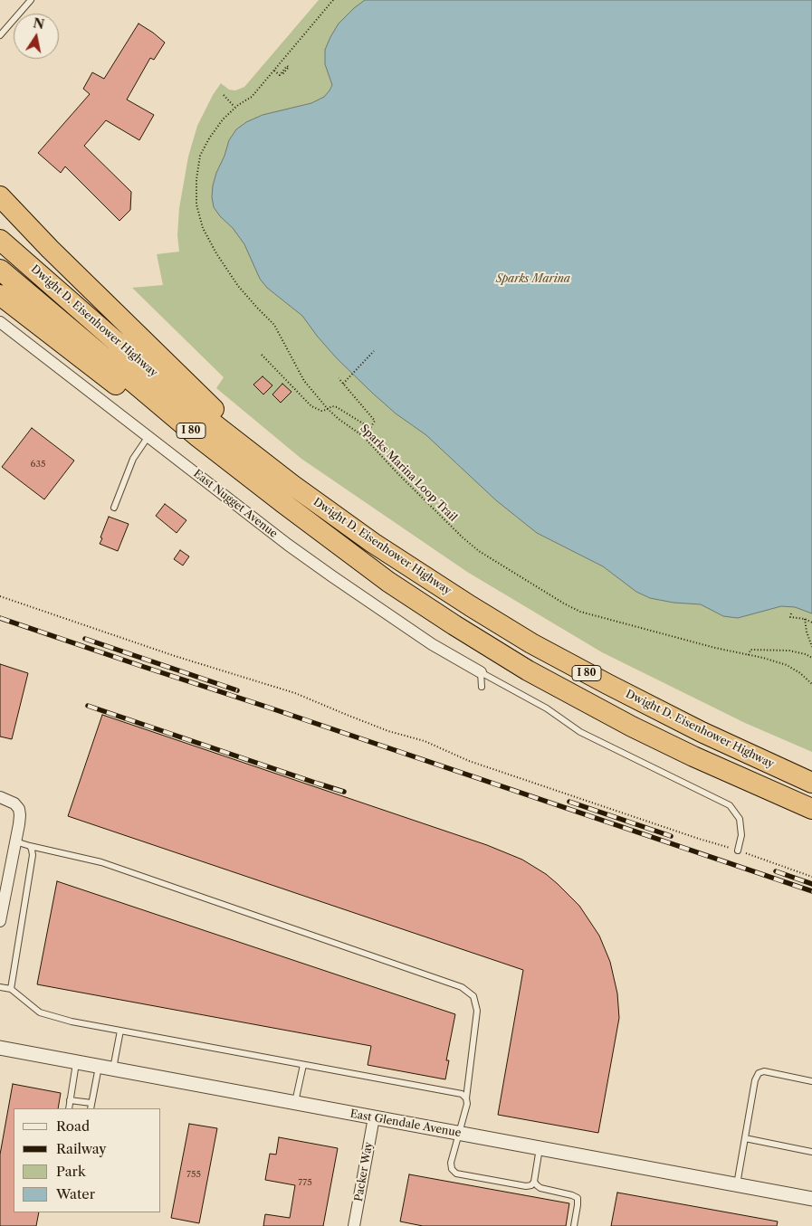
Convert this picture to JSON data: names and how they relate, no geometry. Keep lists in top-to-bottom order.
{
  "streets": {
    "highway": ["Dwight D. Eisenhower Highway", "I 80"],
    "street": ["East Nugget Avenue", "East Glendale Avenue", "Packer Way"],
    "path": ["Sparks Marina Loop Trail"]
  },
  "crossings": [
    ["East Glendale Avenue", "Packer Way"]
  ],
  "parks": ["Sparks Marina"],
  "house_numbers": ["635", "755", "775"],
  "legend": [
    "Road",
    "Railway",
    "Park",
    "Water"
  ],
  "north": "top"
}
